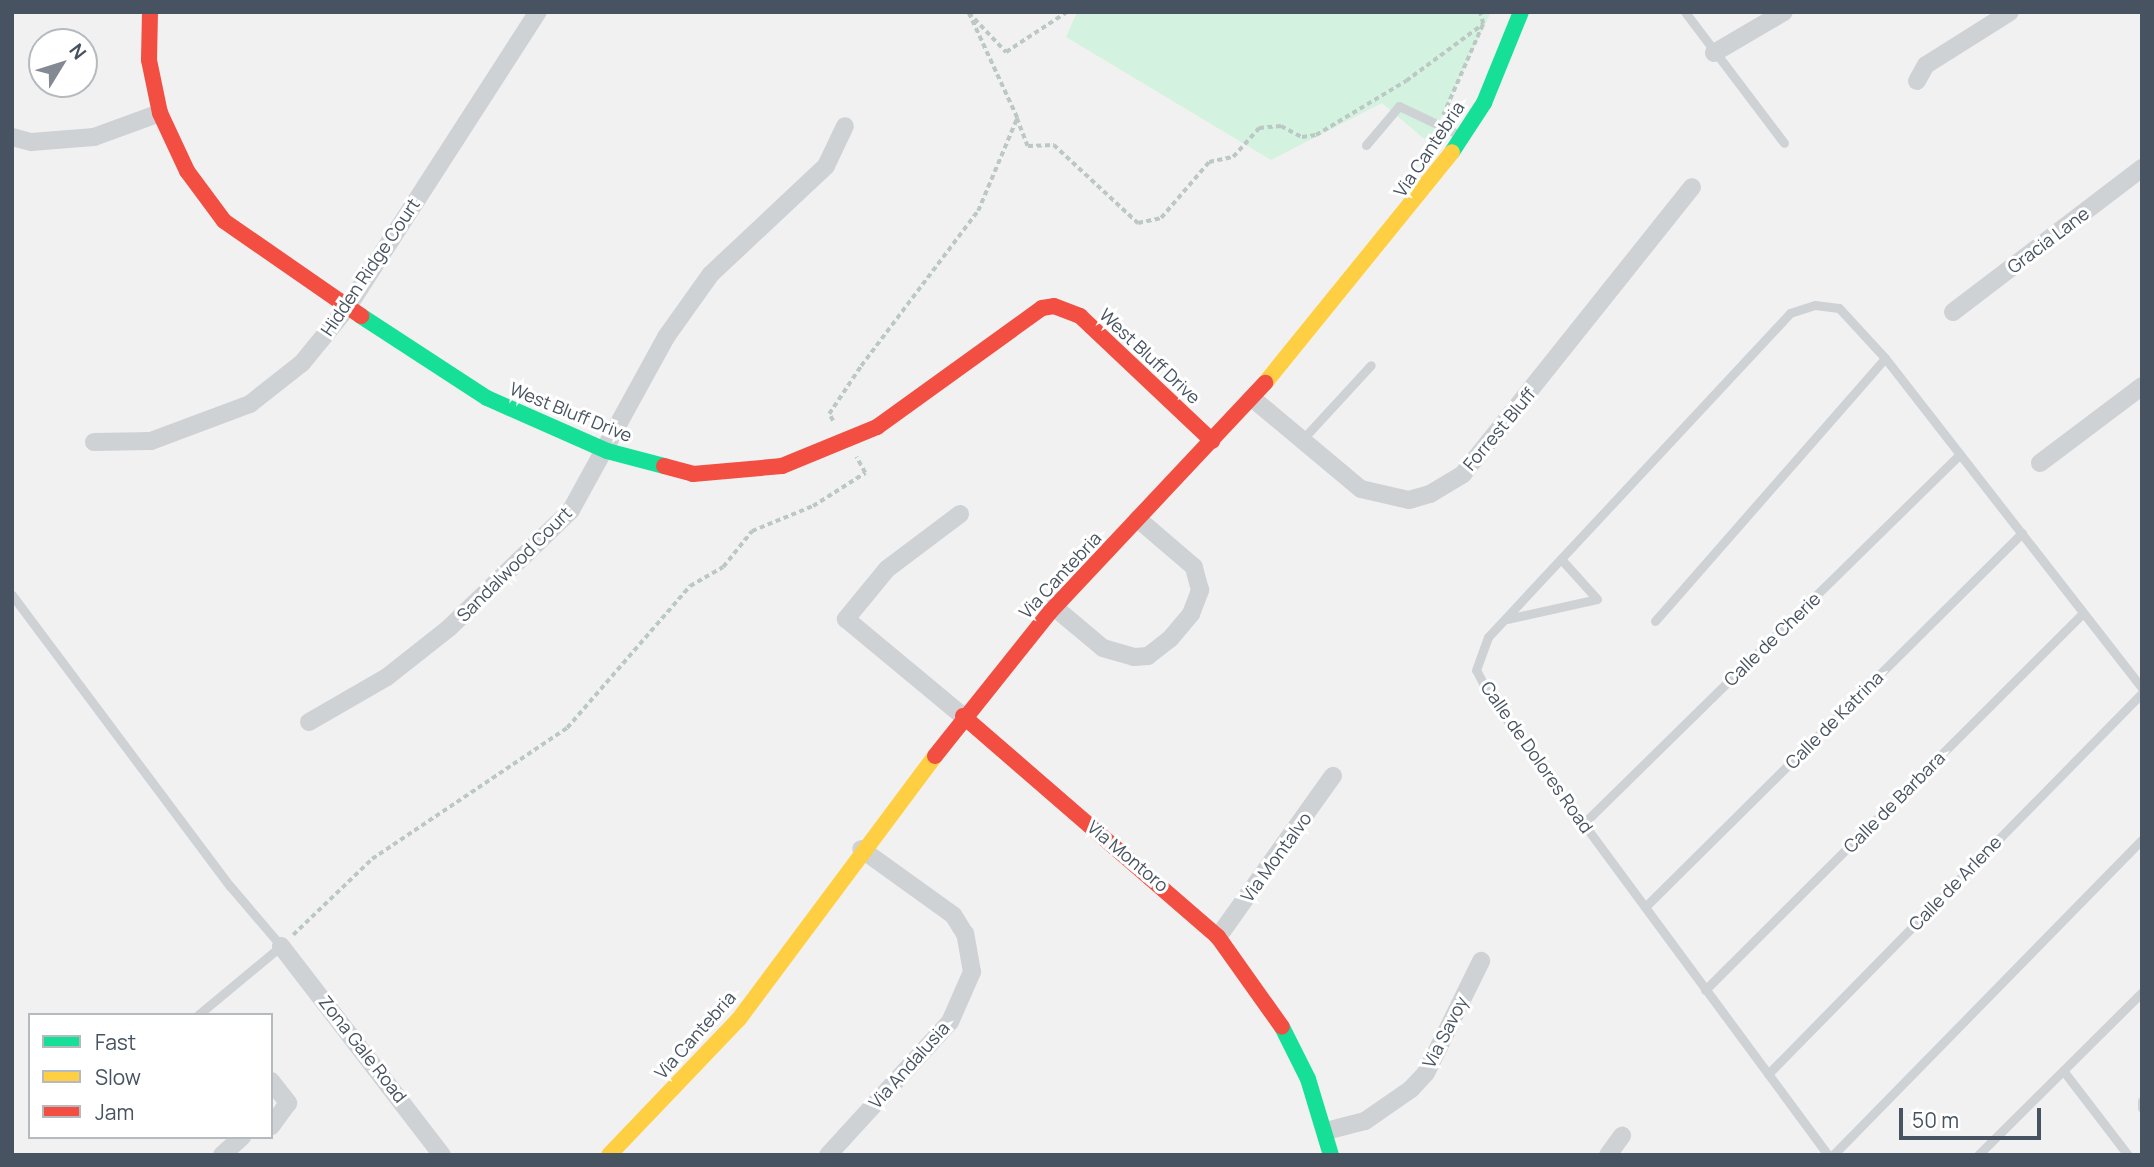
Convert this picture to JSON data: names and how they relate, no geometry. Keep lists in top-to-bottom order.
{
  "streets": {
    "street": [
      "Via Cantebria",
      "Gracia Lane",
      "Hidden Ridge Court",
      "West Bluff Drive",
      "Forrest Bluff",
      "Sandalwood Court",
      "Via Montoro",
      "Via Montalvo",
      "Via Savoy",
      "Zona Gale Road",
      "Via Andalusia"
    ],
    "lane": [
      "Calle de Cherie",
      "Calle de Katrina",
      "Calle de Dolores Road",
      "Calle de Barbara",
      "Calle de Arlene"
    ]
  },
  "crossings": [
    ["Via Cantebria", "West Bluff Drive"],
    ["Via Cantebria", "Forrest Bluff"],
    ["Via Cantebria", "Via Montoro"],
    ["Via Cantebria", "Via Andalusia"],
    ["Hidden Ridge Court", "West Bluff Drive"],
    ["West Bluff Drive", "Sandalwood Court"],
    ["Calle de Cherie", "Calle de Dolores Road"],
    ["Calle de Katrina", "Calle de Dolores Road"],
    ["Calle de Dolores Road", "Calle de Barbara"],
    ["Calle de Dolores Road", "Calle de Arlene"],
    ["Via Montoro", "Via Montalvo"],
    ["Via Montoro", "Via Savoy"]
  ],
  "legend": ["Fast", "Slow", "Jam"],
  "scale_bar": "50 m",
  "north": "top right"
}
